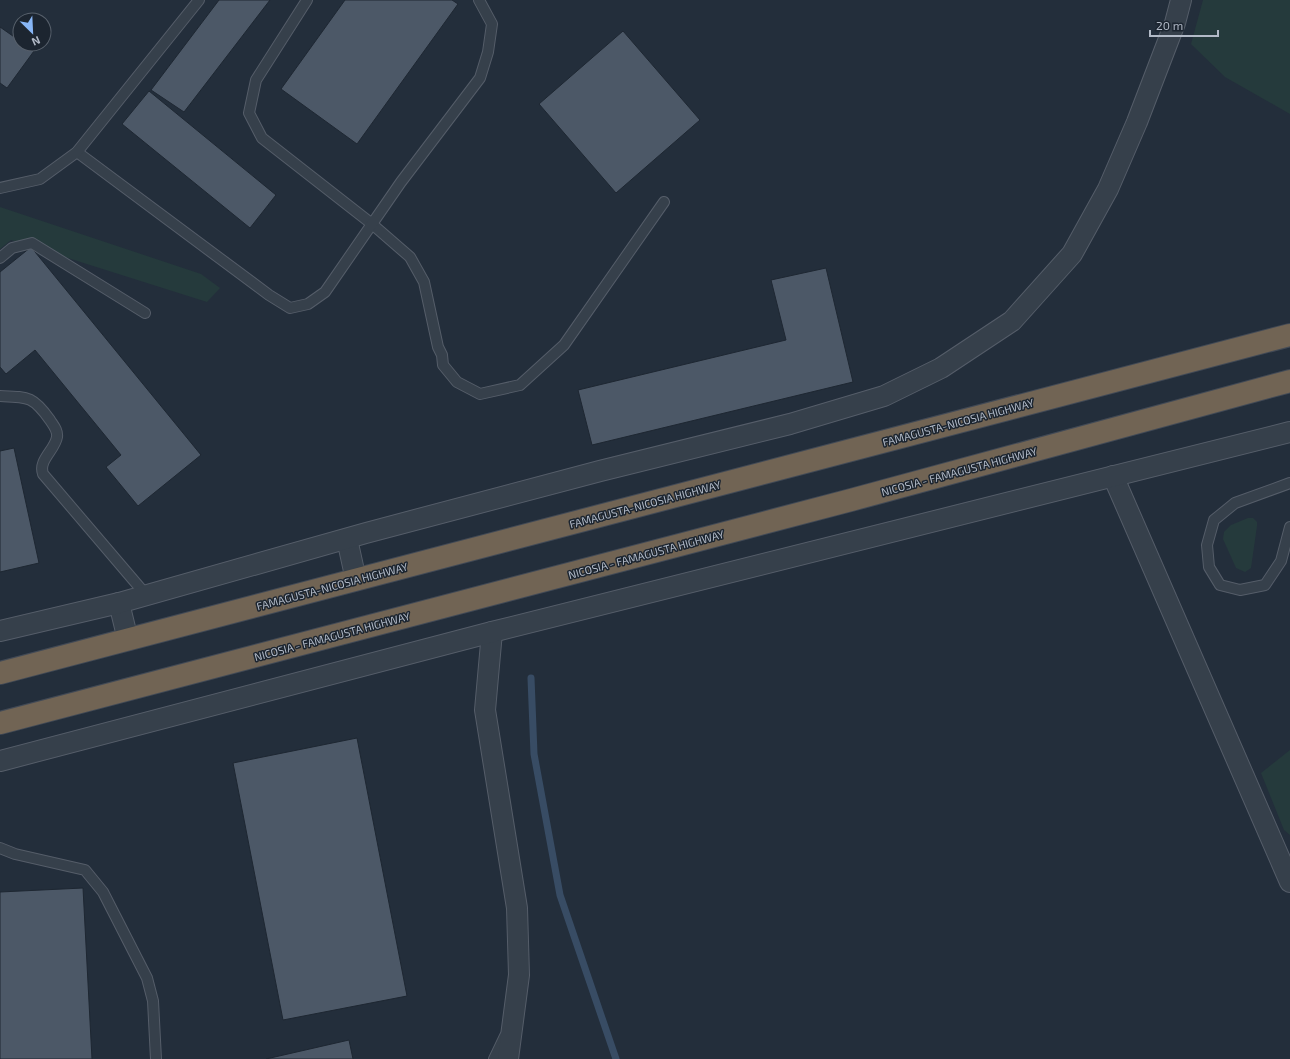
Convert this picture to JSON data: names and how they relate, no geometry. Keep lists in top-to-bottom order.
{
  "streets": {
    "highway": ["FAMAGUSTA-NICOSIA HIGHWAY", "NICOSIA - FAMAGUSTA HIGHWAY"]
  },
  "scale_bar": "20 m",
  "north": "bottom right"
}
